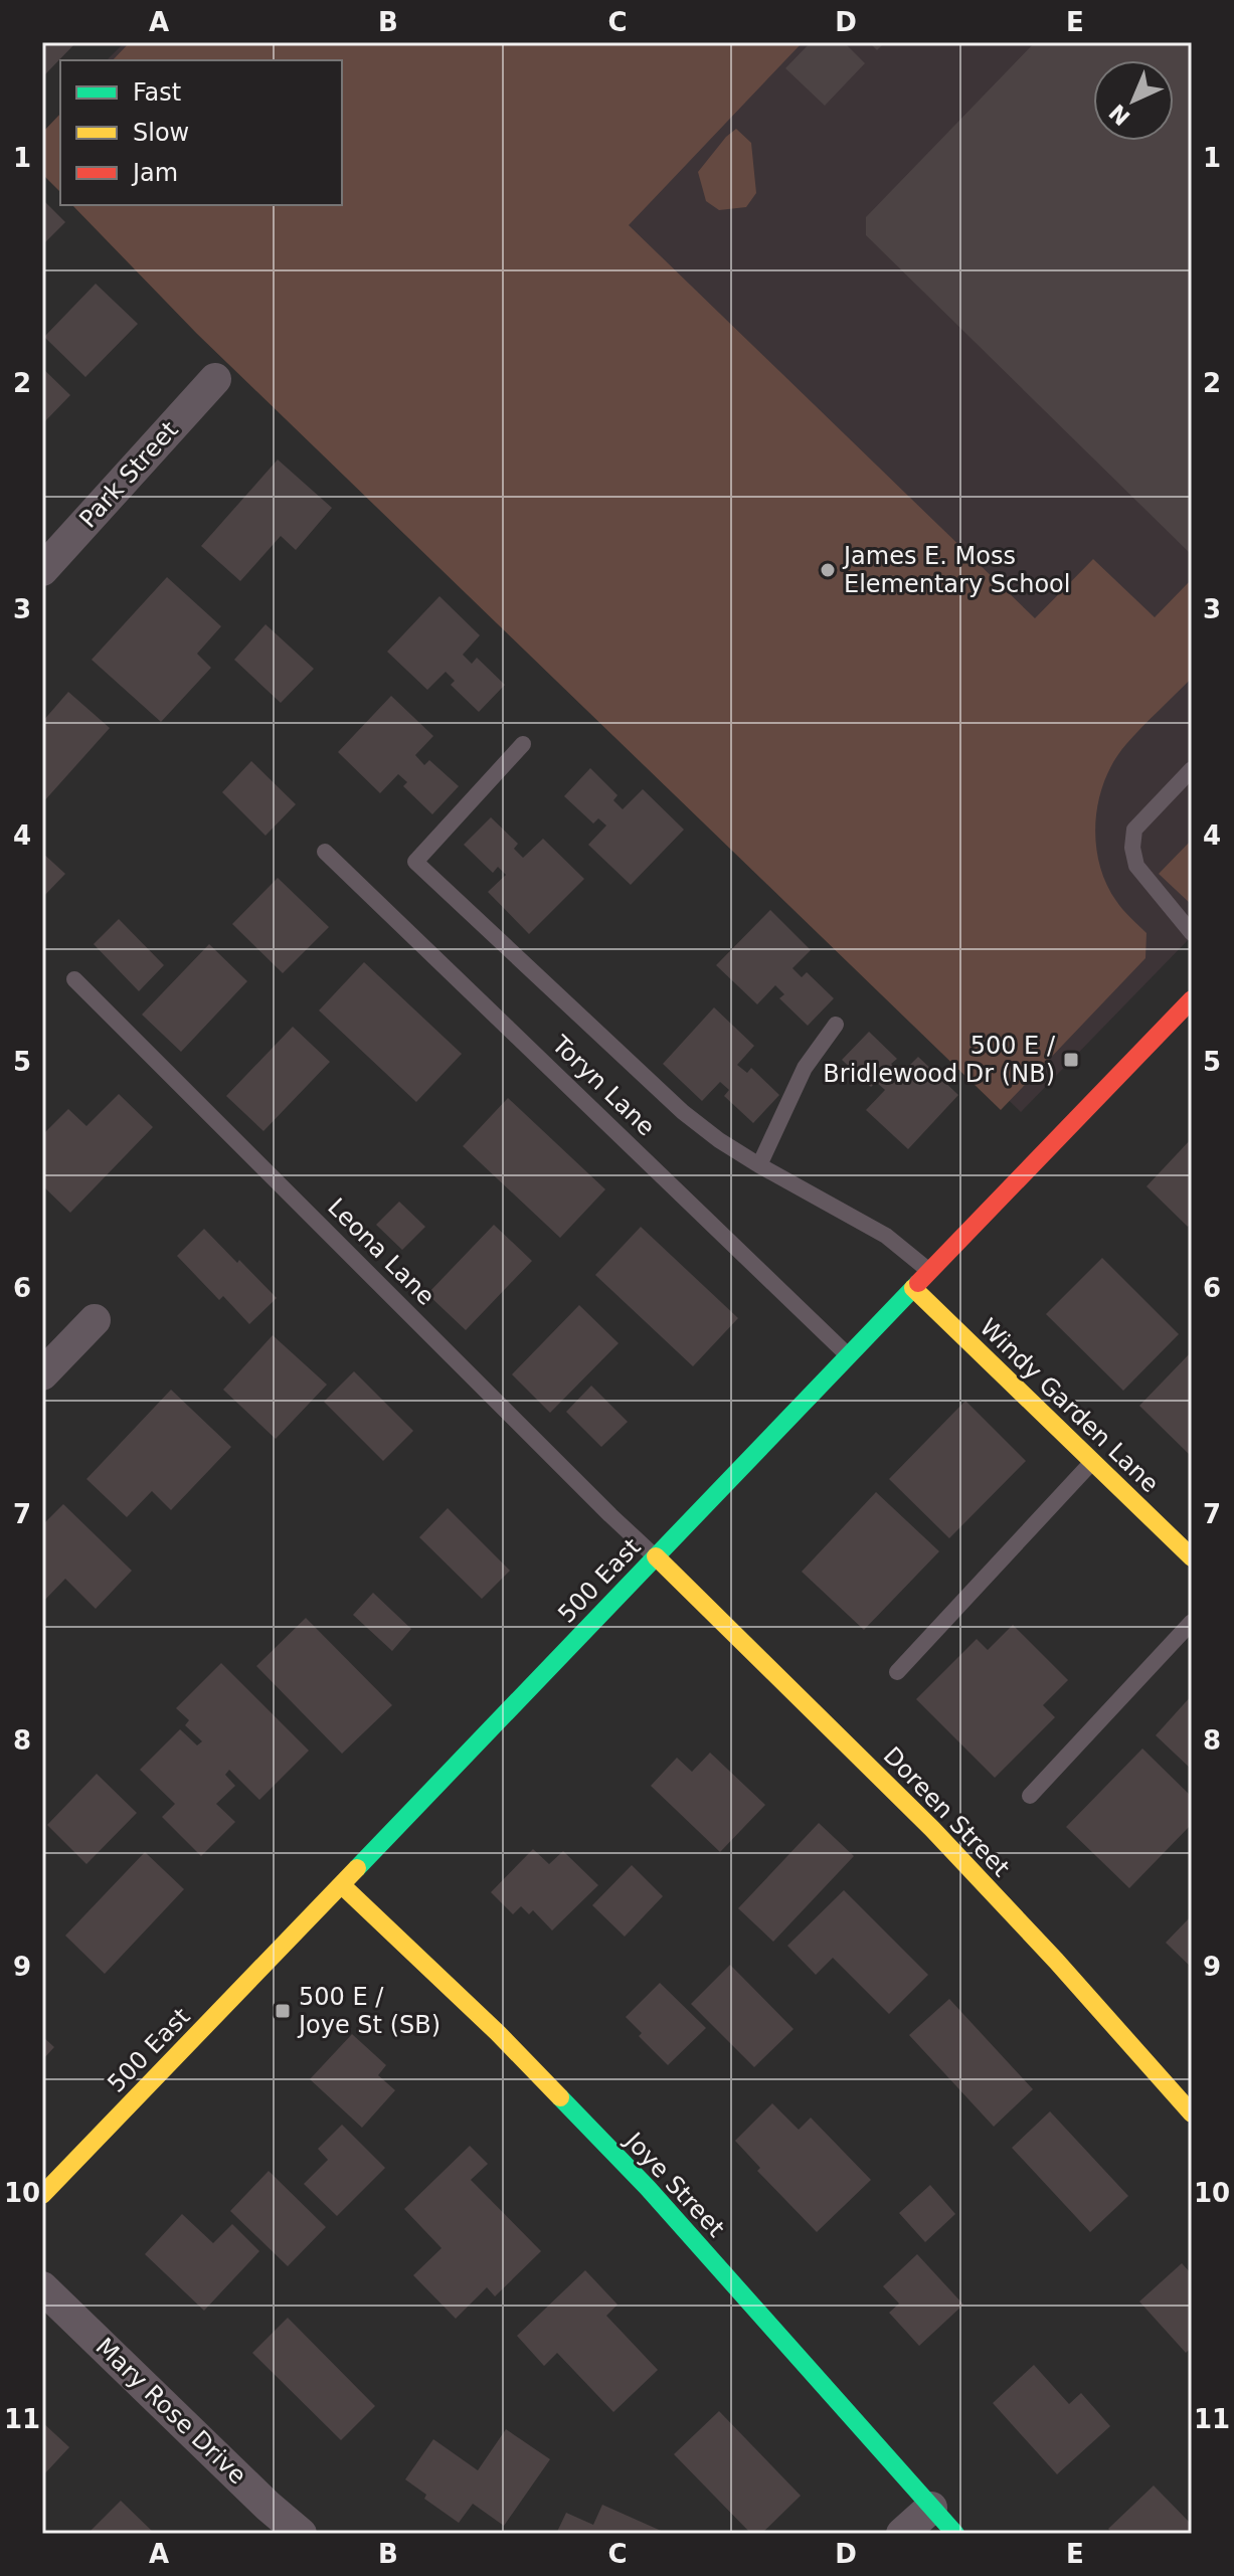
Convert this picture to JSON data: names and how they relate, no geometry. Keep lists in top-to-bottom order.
{
  "streets": {
    "street": [
      "Park Street",
      "Windy Garden Lane",
      "500 East",
      "Doreen Street",
      "Joye Street",
      "Mary Rose Drive"
    ],
    "lane": ["Toryn Lane", "Leona Lane"]
  },
  "crossings": [
    ["Toryn Lane", "500 East"],
    ["Leona Lane", "500 East"],
    ["Leona Lane", "Doreen Street"],
    ["Windy Garden Lane", "500 East"],
    ["500 East", "Doreen Street"],
    ["500 East", "Joye Street"]
  ],
  "places": {
    "other": ["James E. Moss Elementary School"],
    "transit": ["500 E / Bridlewood Dr (NB)", "500 E / Joye St (SB)"]
  },
  "legend": ["Fast", "Slow", "Jam"],
  "north": "bottom left",
  "grid": {
    "columns": [
      "A",
      "B",
      "C",
      "D",
      "E"
    ],
    "rows": [
      "1",
      "2",
      "3",
      "4",
      "5",
      "6",
      "7",
      "8",
      "9",
      "10",
      "11"
    ]
  }
}
